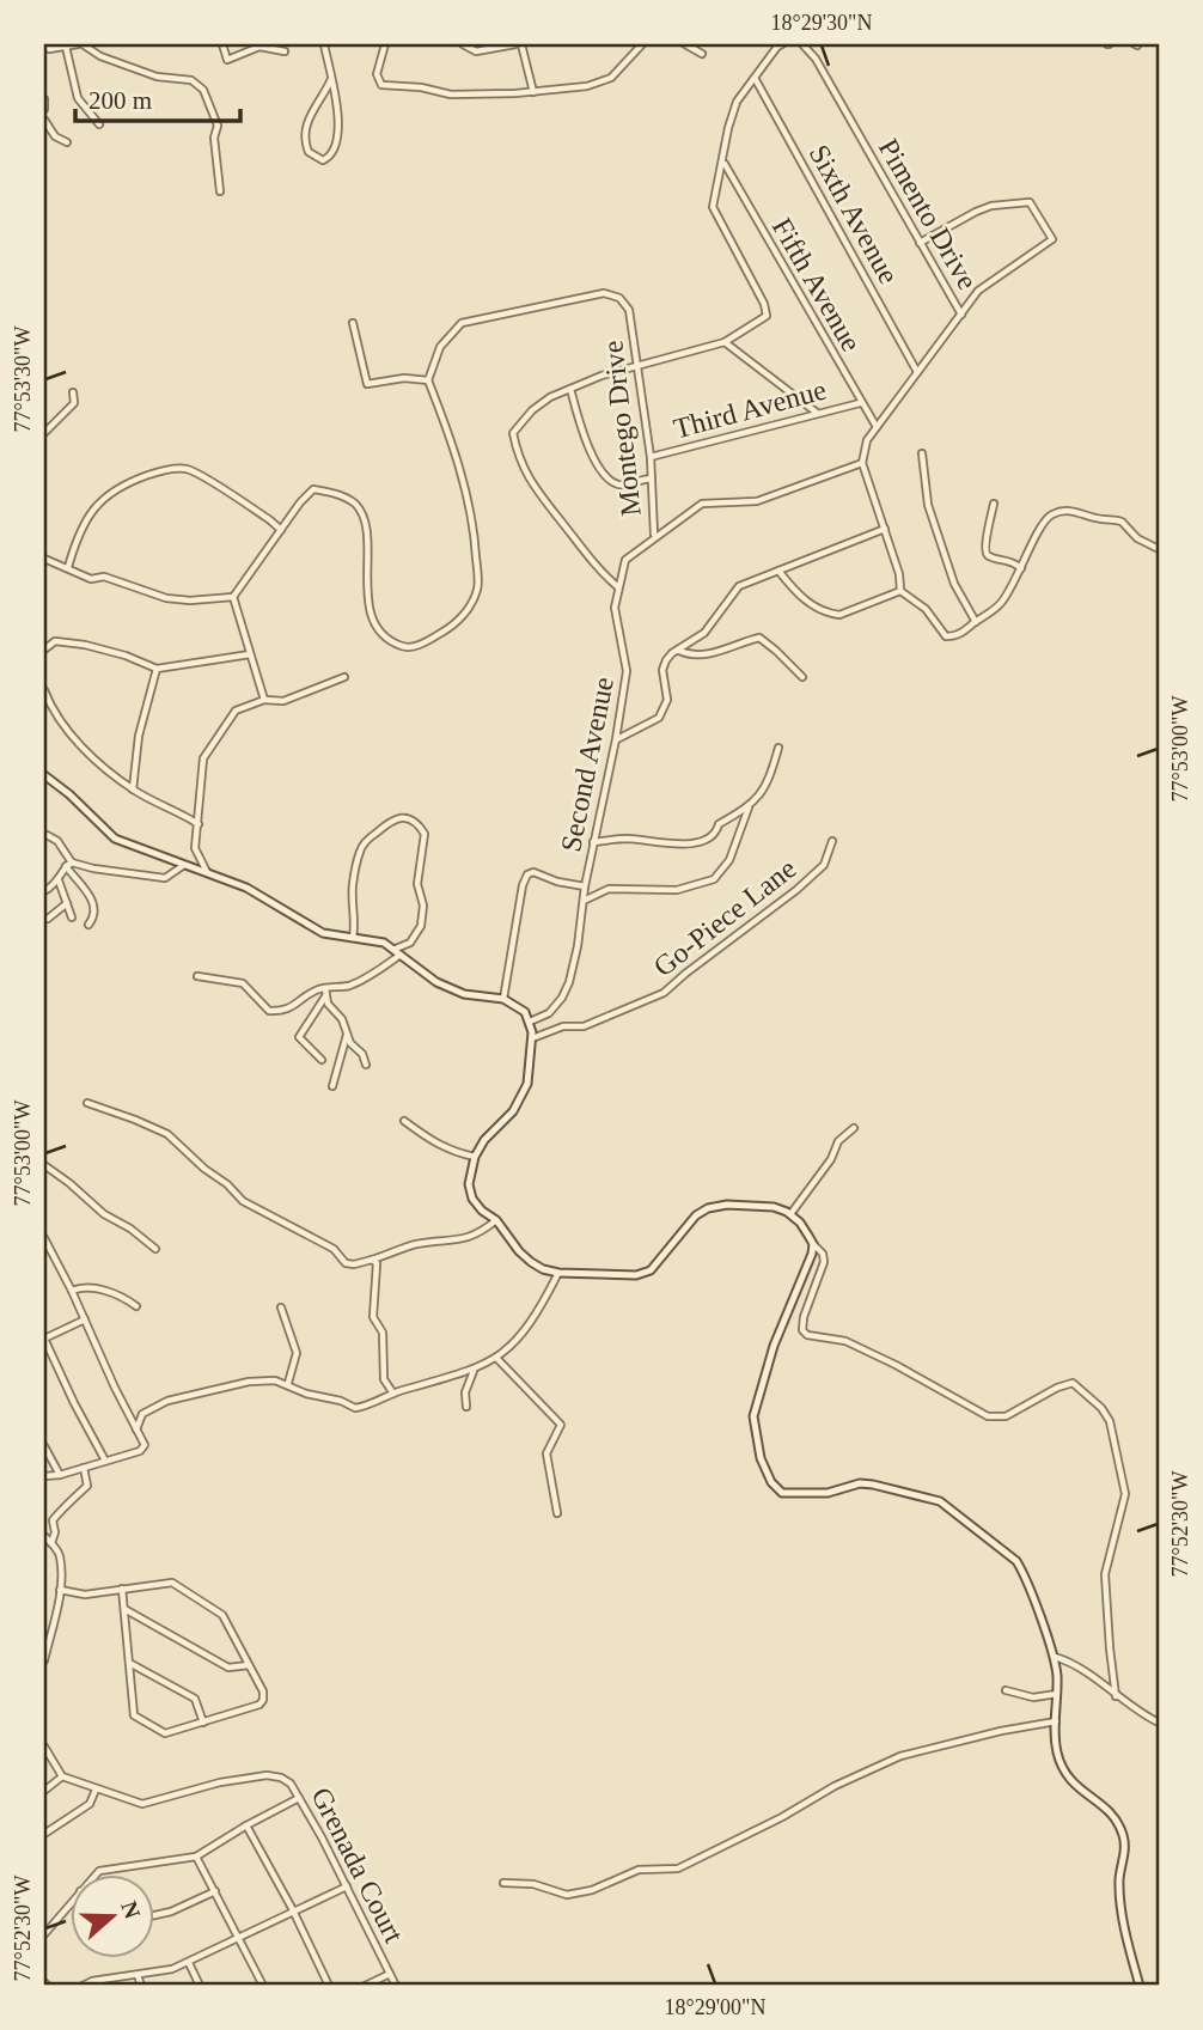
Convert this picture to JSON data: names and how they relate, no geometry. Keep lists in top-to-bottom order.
{
  "streets": {
    "street": [
      "Sixth Avenue",
      "Pimento Drive",
      "Fifth Avenue",
      "Third Avenue",
      "Montego Drive",
      "Second Avenue",
      "Go-Piece Lane",
      "Grenada Court"
    ]
  },
  "crossings": [
    ["Sixth Avenue", "Pimento Drive"],
    ["Pimento Drive", "Fifth Avenue"],
    ["Pimento Drive", "Second Avenue"],
    ["Fifth Avenue", "Third Avenue"],
    ["Third Avenue", "Montego Drive"],
    ["Montego Drive", "Second Avenue"]
  ],
  "scale_bar": "200 m",
  "north": "right",
  "coordinates": [
    "18°29'30\"N",
    "77°53'30\"W",
    "77°53'00\"W",
    "77°52'30\"W",
    "18°29'00\"N"
  ]
}
